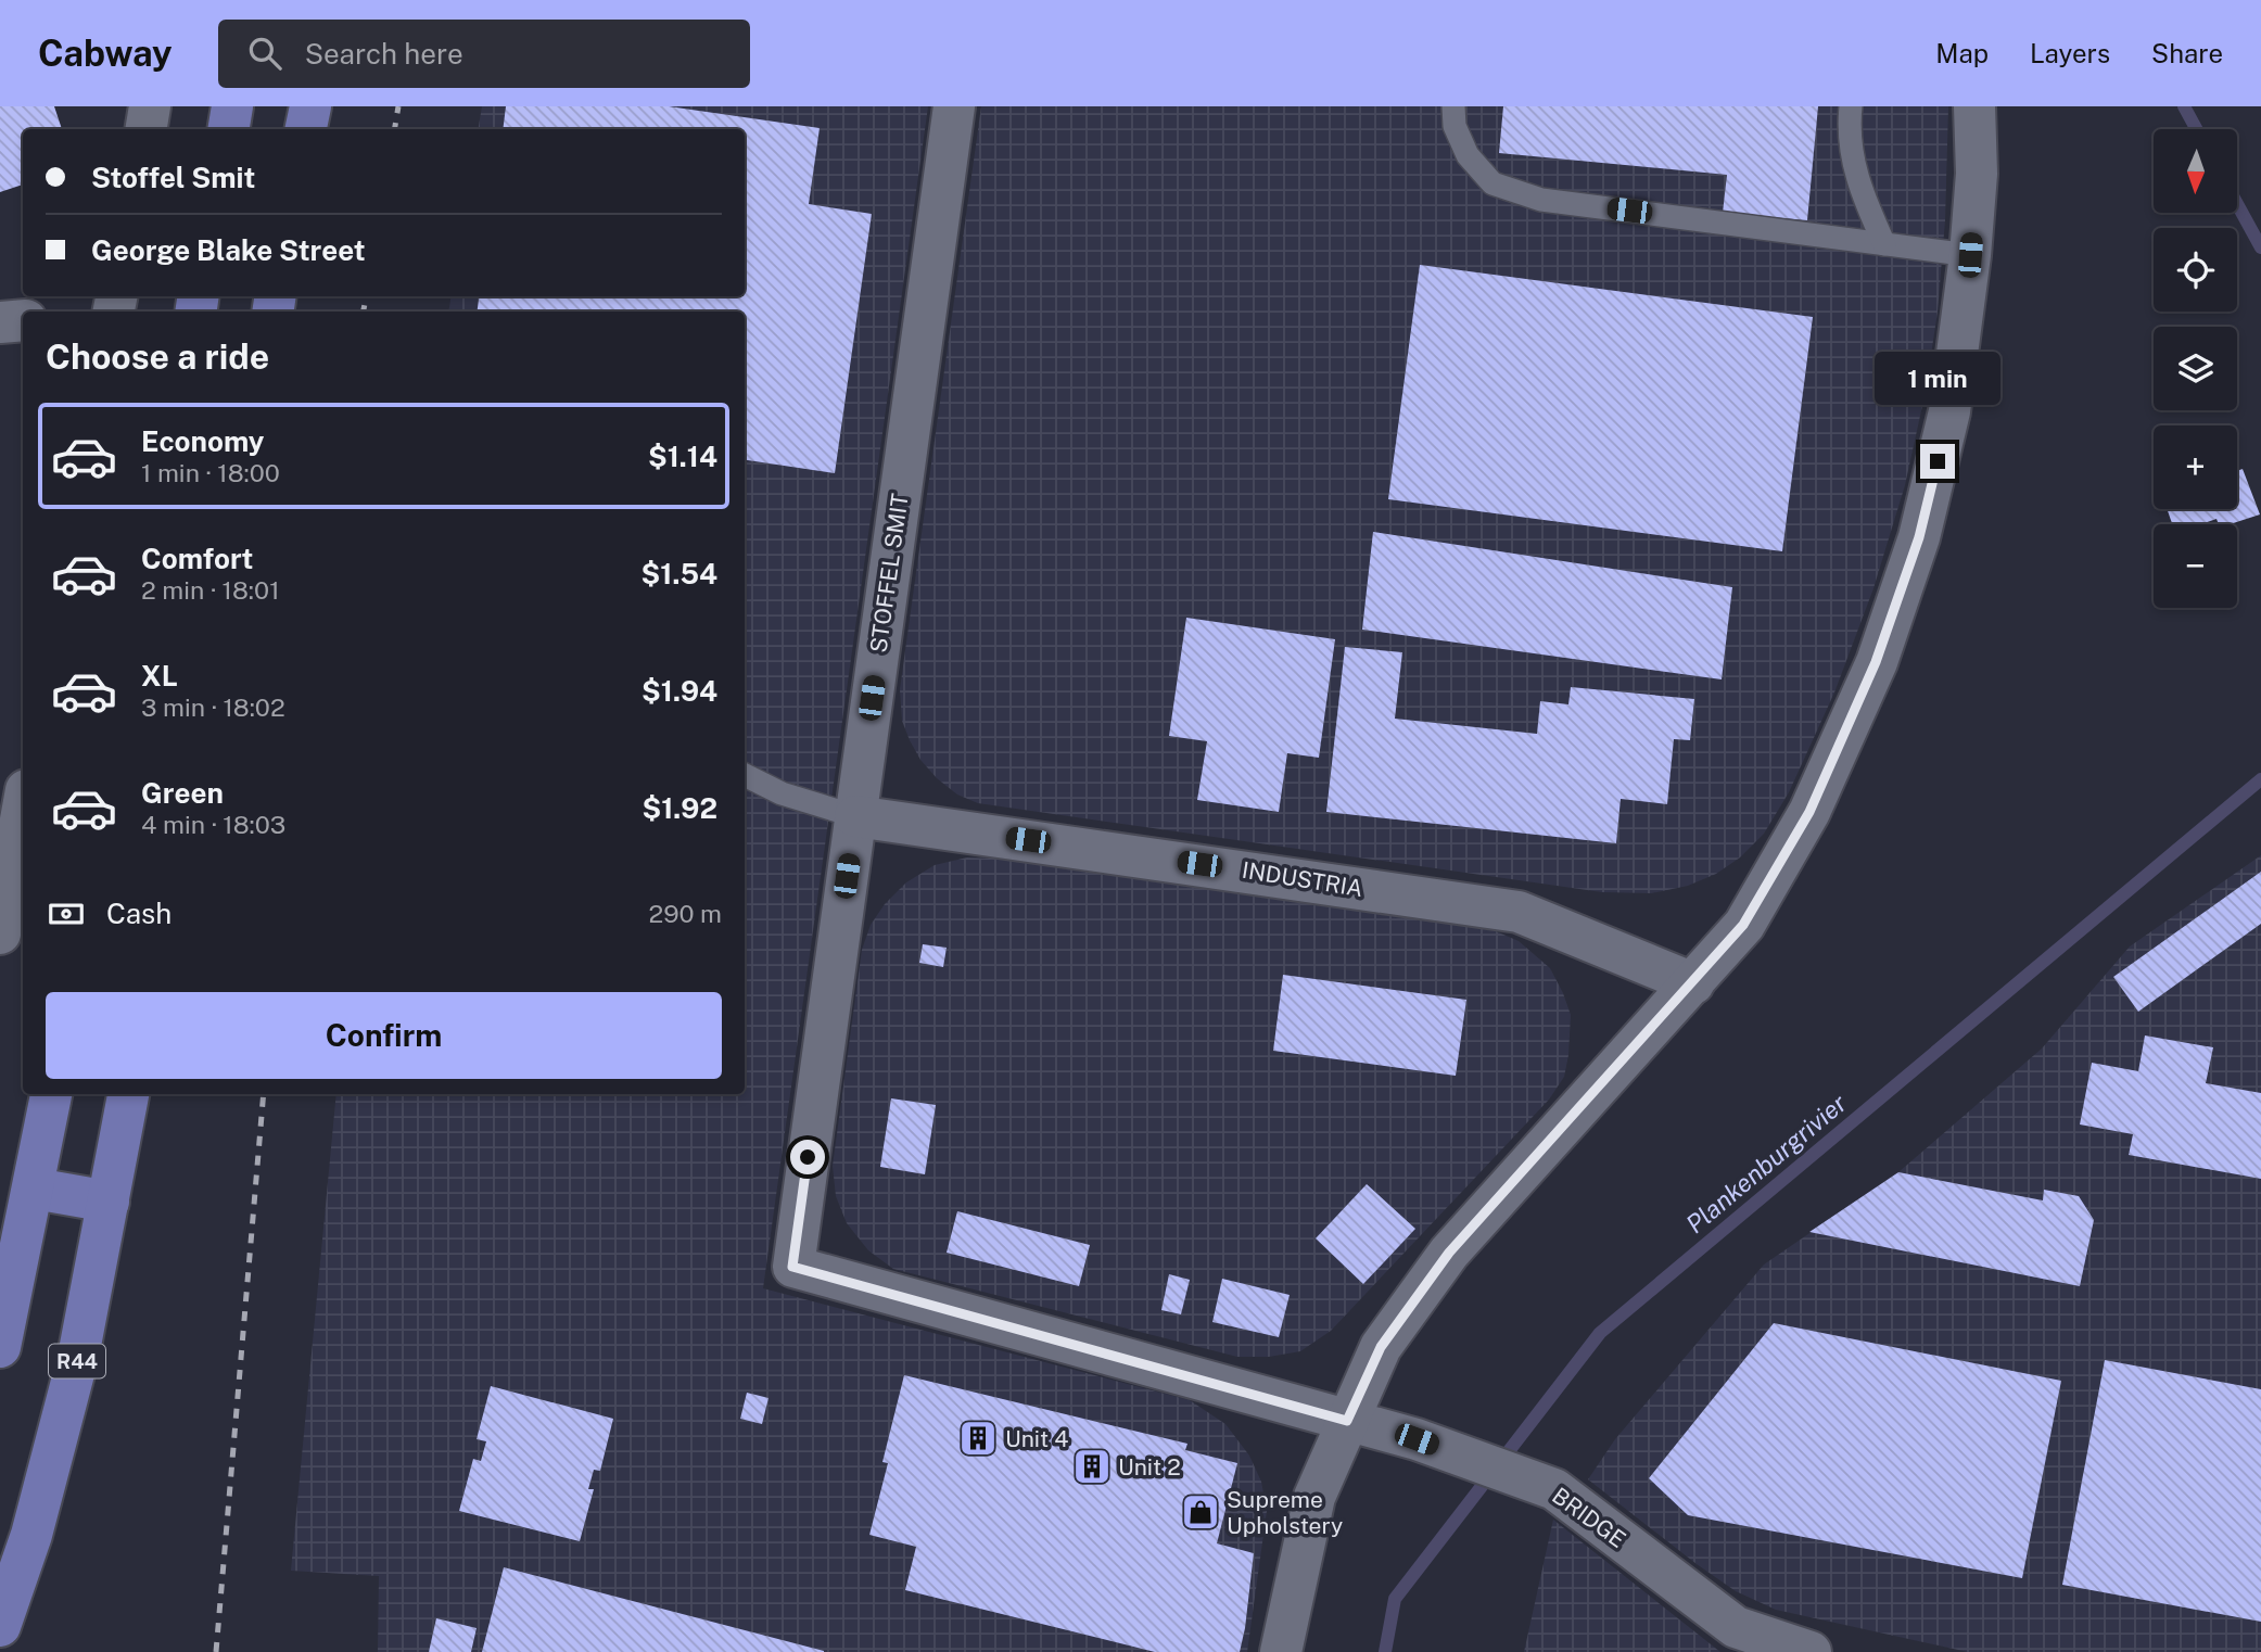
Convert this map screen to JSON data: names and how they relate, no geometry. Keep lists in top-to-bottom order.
{
  "streets": {
    "main road": ["R44"],
    "street": ["STOFFEL SMIT", "INDUSTRIA", "BRIDGE"]
  },
  "crossings": [
    ["STOFFEL SMIT", "INDUSTRIA"],
    ["STOFFEL SMIT", "BRIDGE"]
  ],
  "water": ["Plankenburgrivier"],
  "places": {
    "building": ["Unit 4", "Unit 2"],
    "shop": ["Supreme Upholstery"]
  },
  "north": "bottom",
  "page": {
    "header": "Cabway",
    "search": "Search here",
    "nav": ["Map", "Layers", "Share"],
    "map_buttons": ["+", "−"],
    "banner": ["Stoffel Smit", "George Blake Street"],
    "heading": "Choose a ride",
    "bubble": "1 min",
    "list": [
      {
        "name": "Economy",
        "note": "1 min · 18:00",
        "value": "$1.14"
      },
      {
        "name": "Comfort",
        "note": "2 min · 18:01",
        "value": "$1.54"
      },
      {
        "name": "XL",
        "note": "3 min · 18:02",
        "value": "$1.94"
      },
      {
        "name": "Green",
        "note": "4 min · 18:03",
        "value": "$1.92"
      }
    ],
    "pay": ["Cash", "290 m"],
    "buttons": "Confirm"
  }
}
